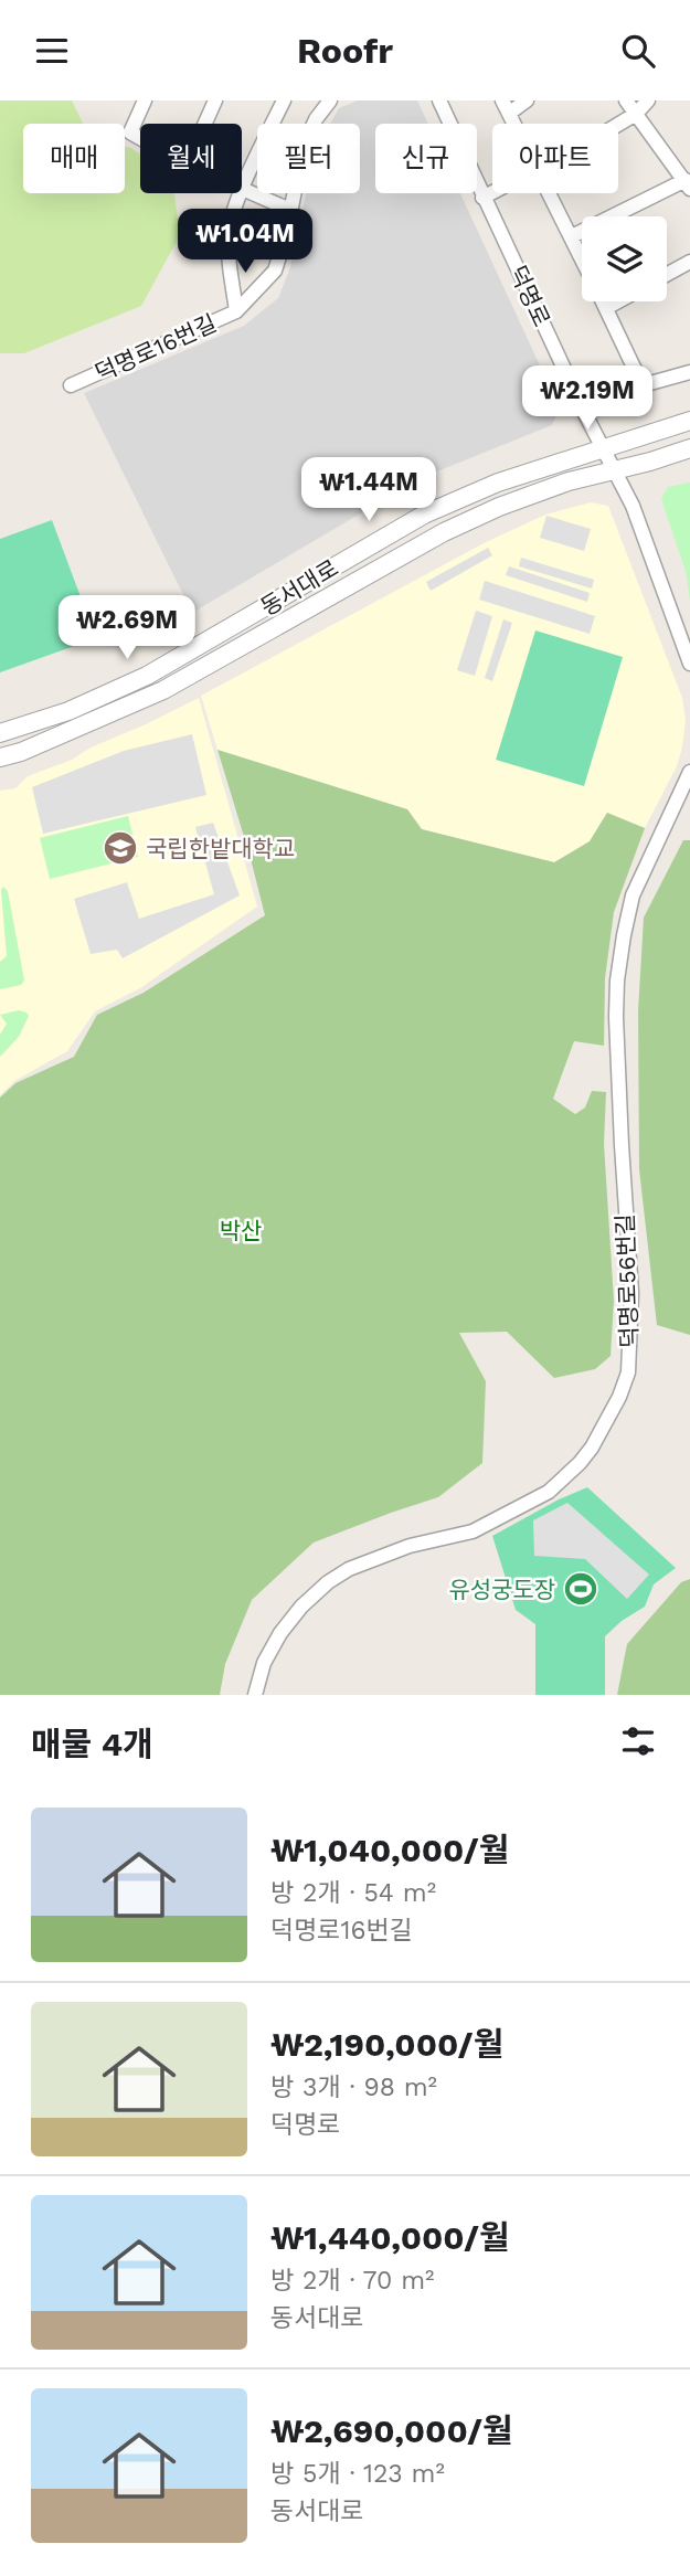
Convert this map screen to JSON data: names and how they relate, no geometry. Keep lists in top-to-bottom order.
{
  "streets": {
    "street": [
      "덕명로",
      "덕명로16번길",
      "동서대로",
      "덕명로56번길"
    ]
  },
  "crossings": [
    ["덕명로", "동서대로"]
  ],
  "parks": ["박산"],
  "places": {
    "school or university": ["국립한밭대학교"],
    "sports": ["유성궁도장"]
  },
  "page": {
    "header": "Roofr",
    "chip": [
      "매매",
      "월세",
      "필터",
      "신규",
      "아파트"
    ],
    "price": [
      "₩1.04M",
      "₩2.19M",
      "₩1.44M",
      "₩2.69M"
    ],
    "heading": "매물 4개",
    "list": [
      {
        "name": "₩1,040,000/월",
        "note": "방 2개 · 54 m² · 덕명로16번길"
      },
      {
        "name": "₩2,190,000/월",
        "note": "방 3개 · 98 m² · 덕명로"
      },
      {
        "name": "₩1,440,000/월",
        "note": "방 2개 · 70 m² · 동서대로"
      },
      {
        "name": "₩2,690,000/월",
        "note": "방 5개 · 123 m² · 동서대로"
      }
    ]
  }
}
